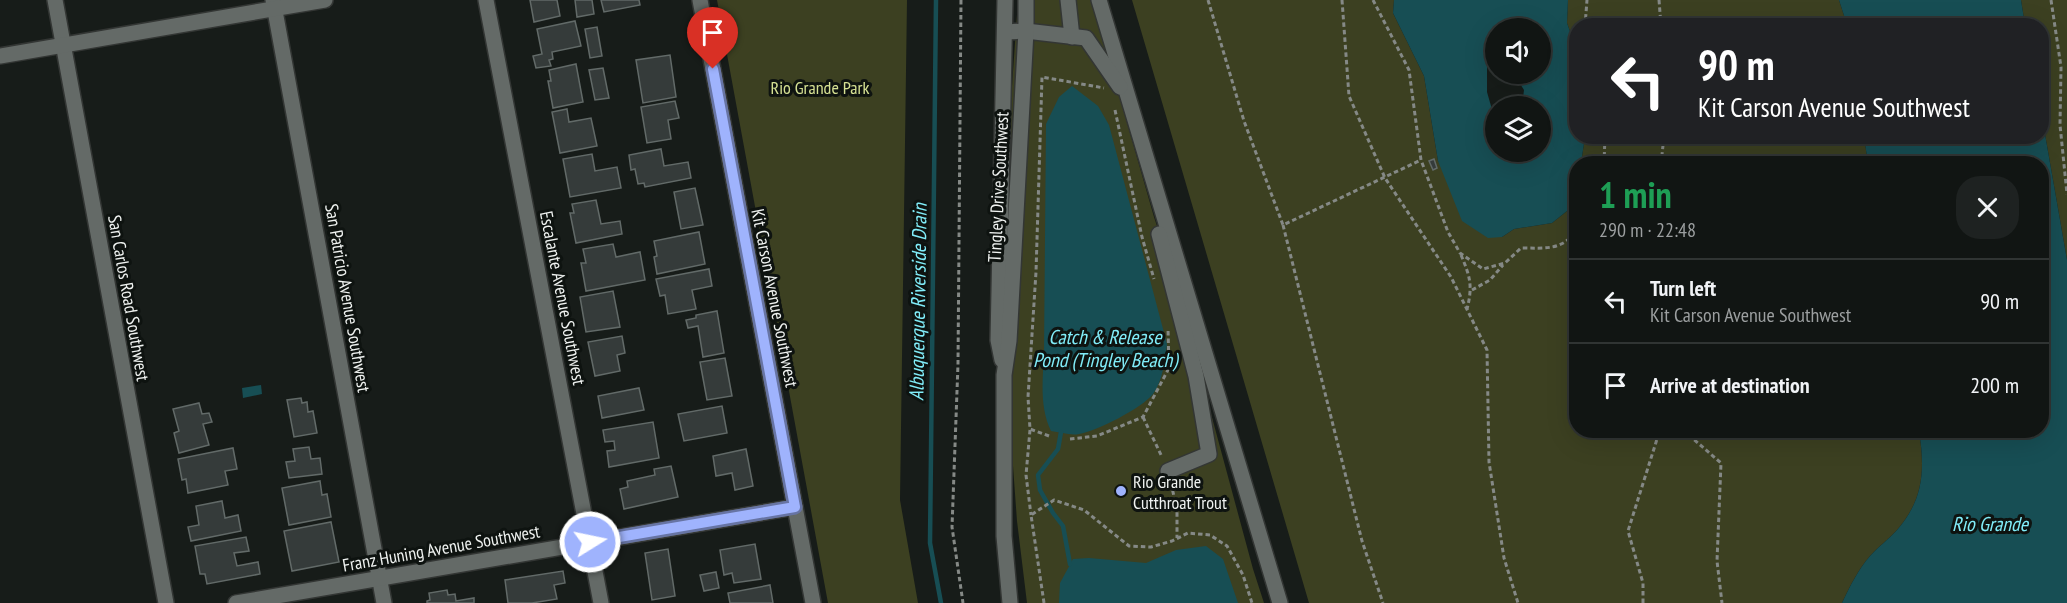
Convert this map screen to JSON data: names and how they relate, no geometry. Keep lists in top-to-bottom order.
{
  "streets": {
    "street": [
      "Tingley Drive Southwest",
      "San Carlos Road Southwest",
      "San Patricio Avenue Southwest",
      "Escalante Avenue Southwest",
      "Kit Carson Avenue Southwest",
      "Franz Huning Avenue Southwest"
    ]
  },
  "crossings": [
    ["San Patricio Avenue Southwest", "Franz Huning Avenue Southwest"],
    ["Escalante Avenue Southwest", "Franz Huning Avenue Southwest"],
    ["Kit Carson Avenue Southwest", "Franz Huning Avenue Southwest"]
  ],
  "water": ["Albuquerque Riverside Drain", "Catch & Release Pond (Tingley Beach)", "Rio Grande"],
  "parks": ["Rio Grande Park"],
  "places": ["Rio Grande Cutthroat Trout"],
  "page": {
    "turn": ["90 m", "Kit Carson Avenue Southwest"],
    "heading": ["1 min", "290 m · 22:48"],
    "list": [
      {
        "name": "Turn left",
        "note": "Kit Carson Avenue Southwest",
        "value": "90 m"
      },
      {
        "name": "Arrive at destination",
        "value": "200 m"
      }
    ]
  }
}
